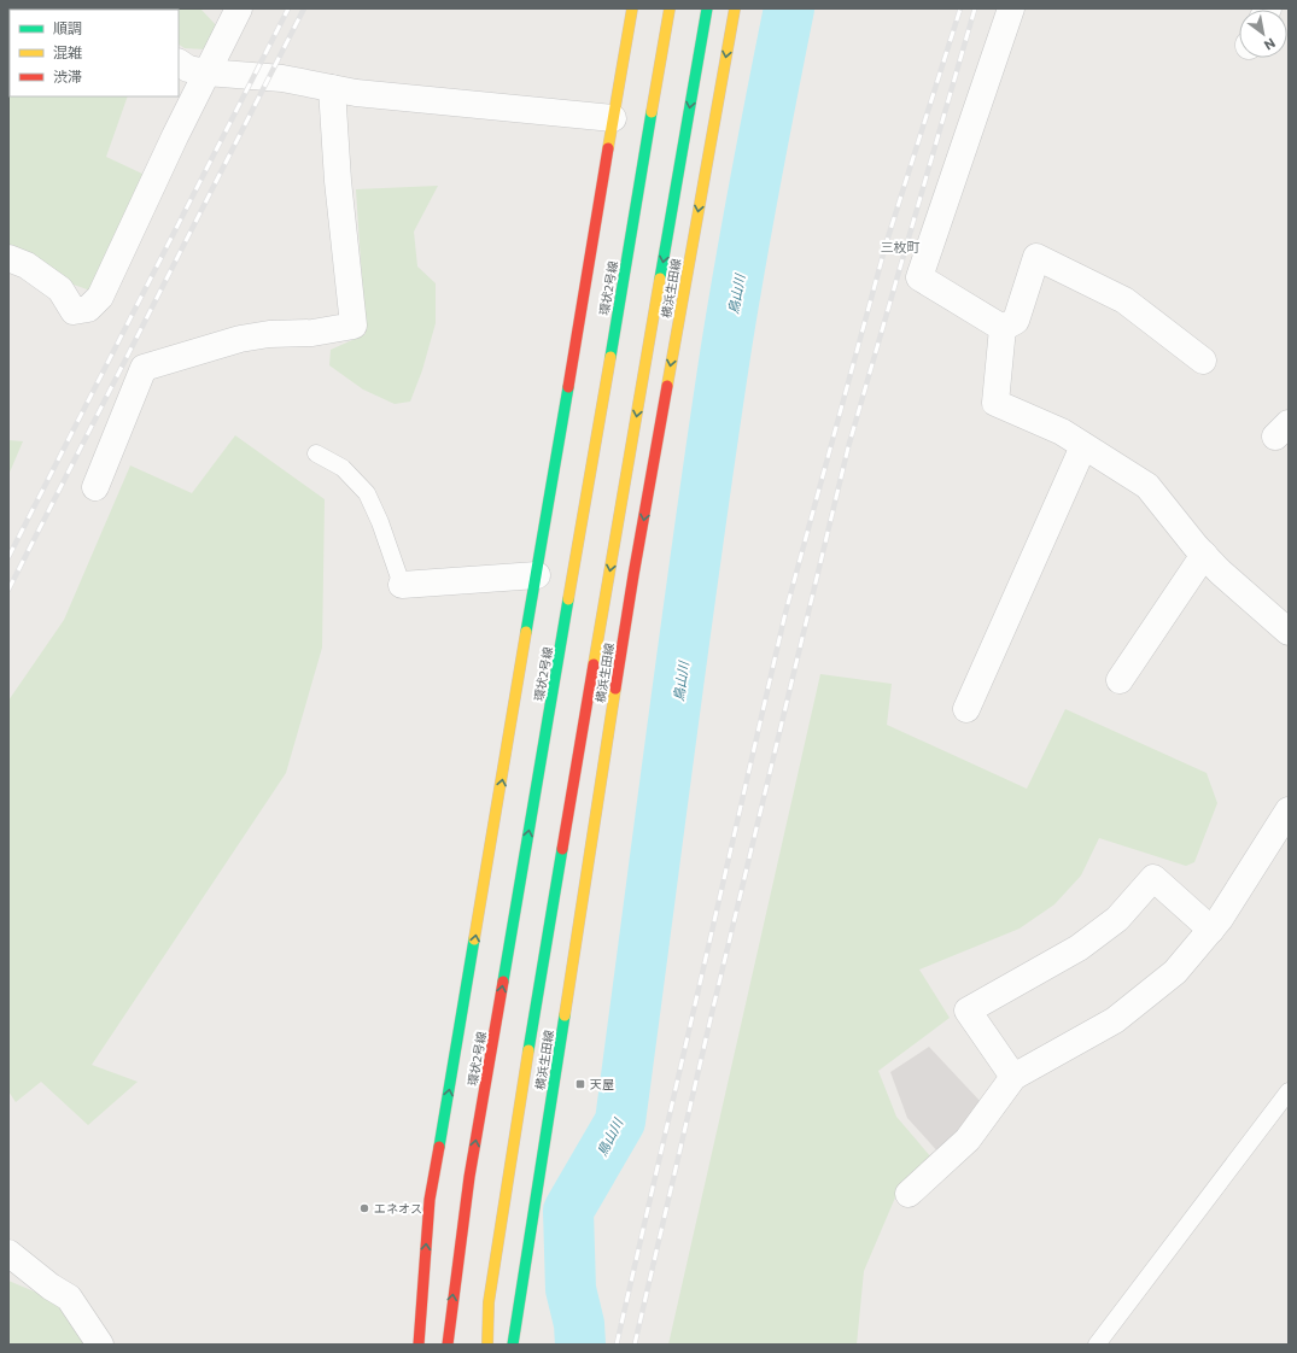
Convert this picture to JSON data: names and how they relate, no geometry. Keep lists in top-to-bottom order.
{
  "streets": {
    "main road": ["環状2号線", "横浜生田線"]
  },
  "districts": ["三枚町"],
  "water": ["鳥山川"],
  "places": {
    "transit": ["天屋"],
    "other": ["エネオス"]
  },
  "legend": ["順調", "混雑", "渋滞"],
  "north": "bottom right"
}
